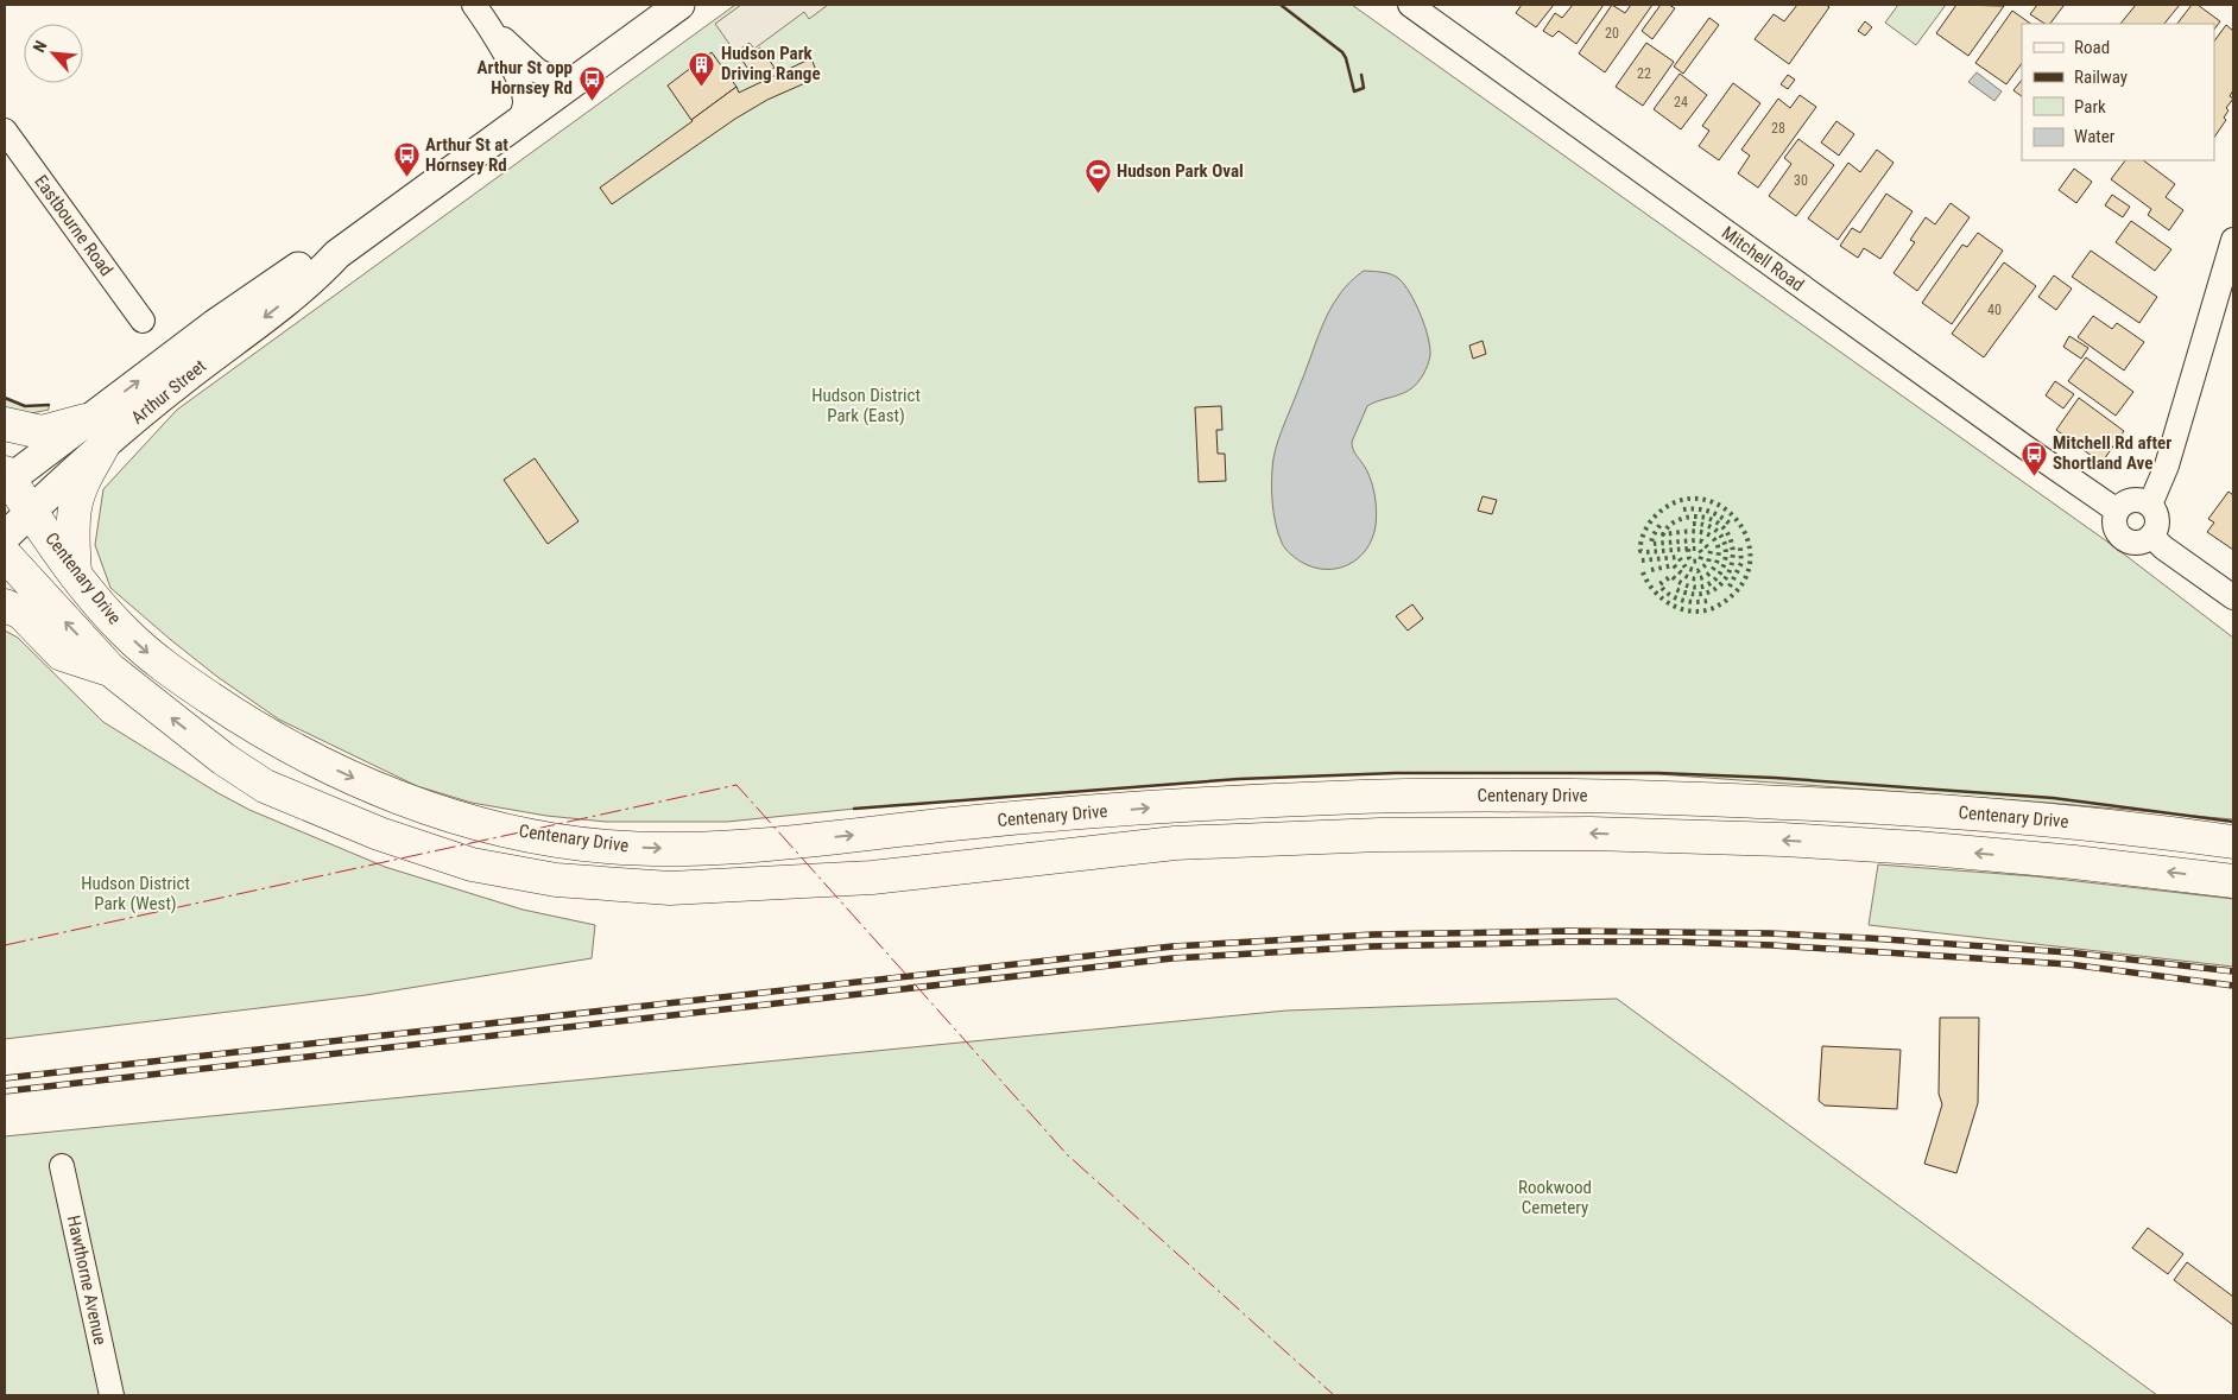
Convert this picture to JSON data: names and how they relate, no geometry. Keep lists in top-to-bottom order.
{
  "streets": {
    "highway": ["Centenary Drive"],
    "main road": ["Arthur Street"],
    "street": ["Eastbourne Road", "Mitchell Road", "Hawthorne Avenue"]
  },
  "crossings": [
    ["Arthur Street", "Centenary Drive"]
  ],
  "parks": ["Hudson District Park (East)", "Hudson District Park (West)", "Rookwood Cemetery"],
  "places": {
    "building": ["Hudson Park Driving Range"],
    "bus stop": ["Arthur St opp Hornsey Rd", "Arthur St at Hornsey Rd", "Mitchell Rd after Shortland Ave"],
    "sports": ["Hudson Park Oval"]
  },
  "house_numbers": [
    "20",
    "22",
    "24",
    "28",
    "30",
    "40"
  ],
  "legend": [
    "Road",
    "Railway",
    "Park",
    "Water"
  ],
  "north": "top left"
}
